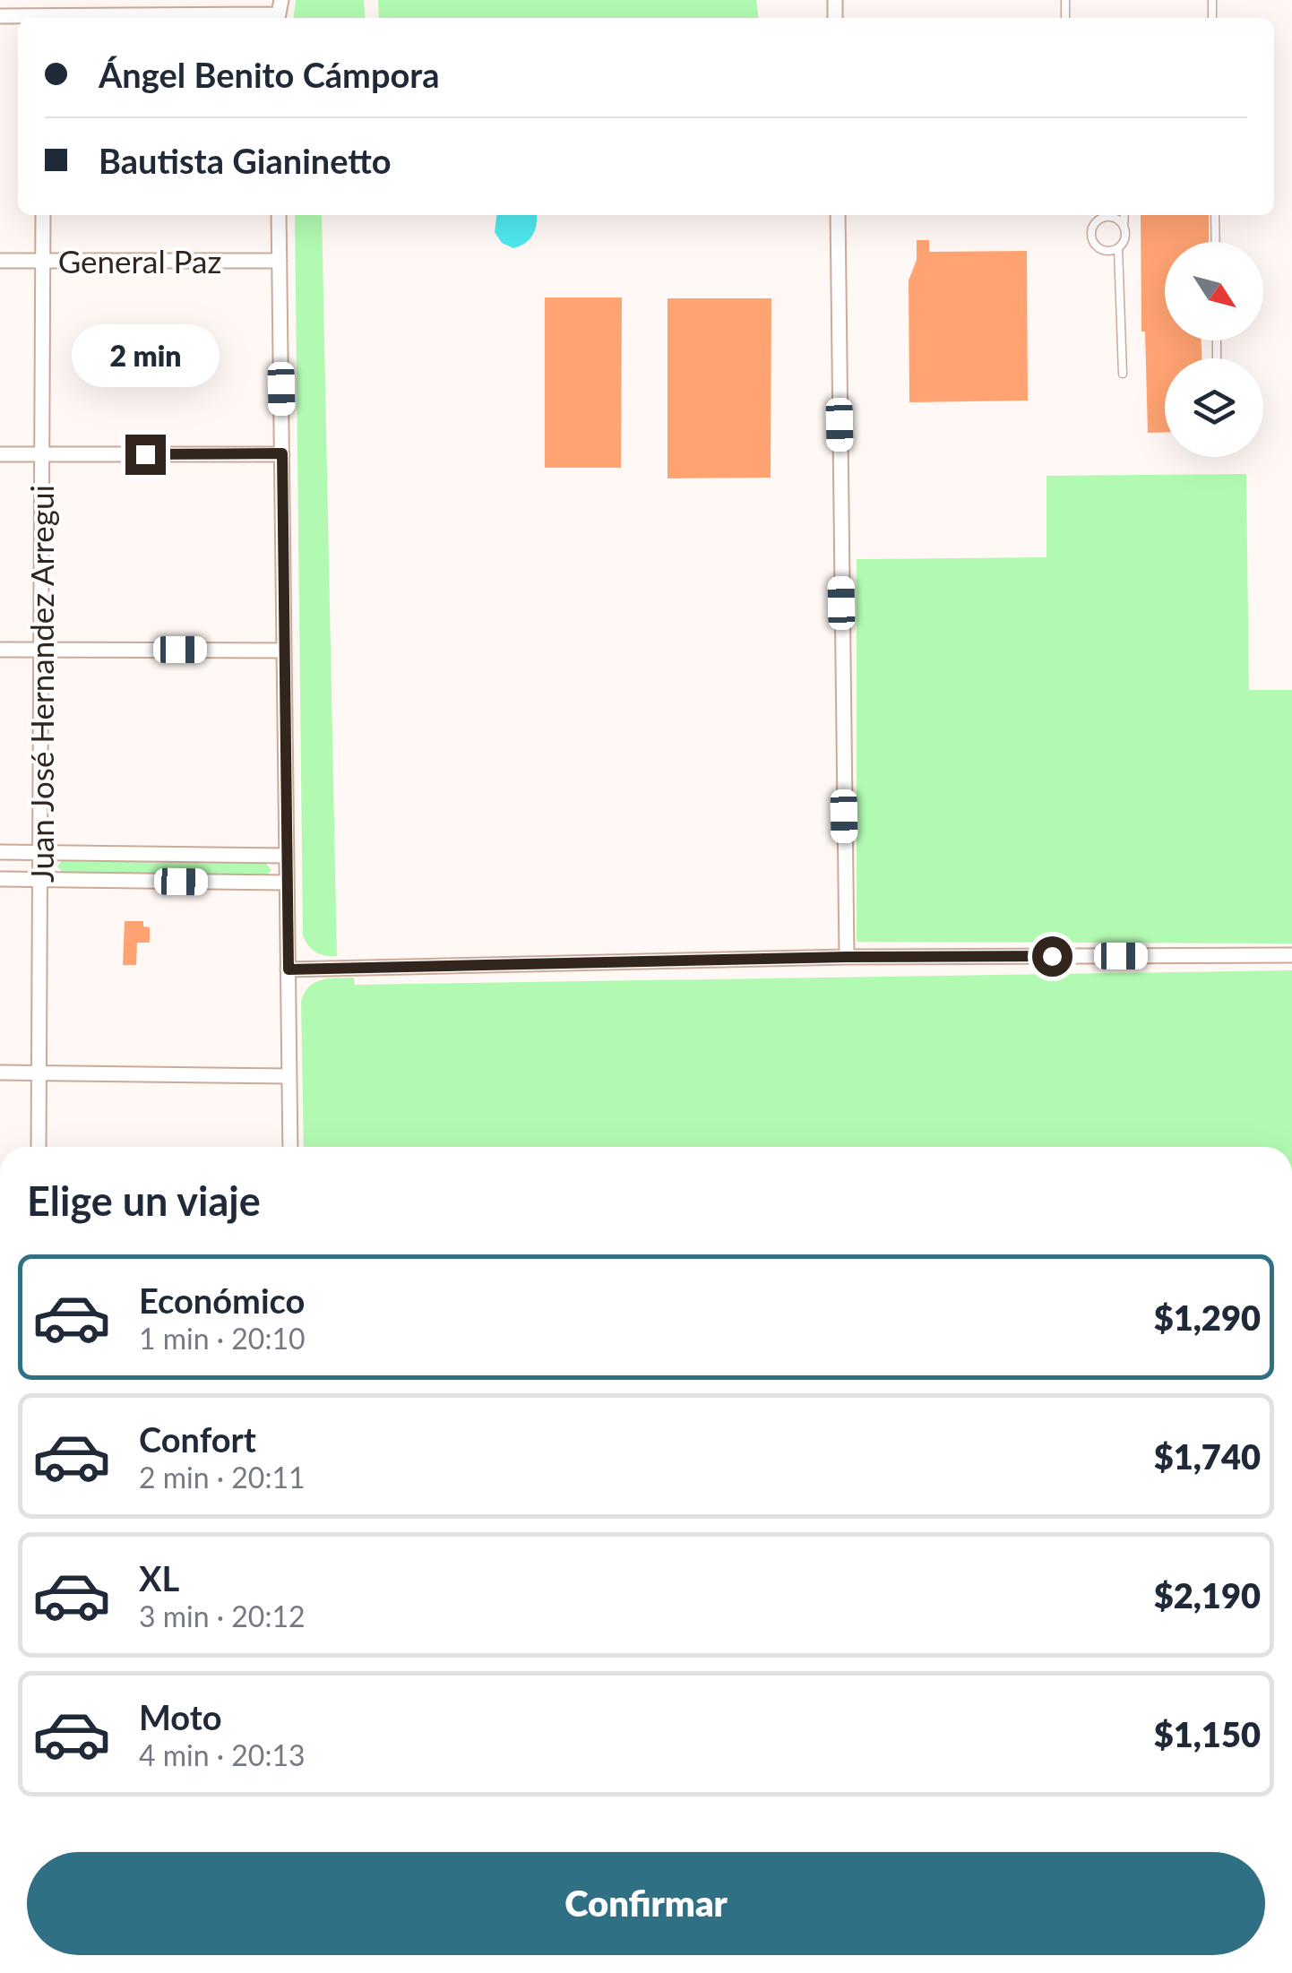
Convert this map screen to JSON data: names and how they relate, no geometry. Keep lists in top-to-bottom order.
{
  "streets": {
    "street": ["General Paz", "Juan José Hernandez Arregui"]
  },
  "crossings": [
    ["General Paz", "Juan José Hernandez Arregui"]
  ],
  "north": "bottom right",
  "page": {
    "banner": ["Ángel Benito Cámpora", "Bautista Gianinetto"],
    "bubble": "2 min",
    "heading": "Elige un viaje",
    "list": [
      {
        "name": "Económico",
        "note": "1 min · 20:10",
        "value": "$1,290"
      },
      {
        "name": "Confort",
        "note": "2 min · 20:11",
        "value": "$1,740"
      },
      {
        "name": "XL",
        "note": "3 min · 20:12",
        "value": "$2,190"
      },
      {
        "name": "Moto",
        "note": "4 min · 20:13",
        "value": "$1,150"
      }
    ],
    "buttons": "Confirmar"
  }
}
